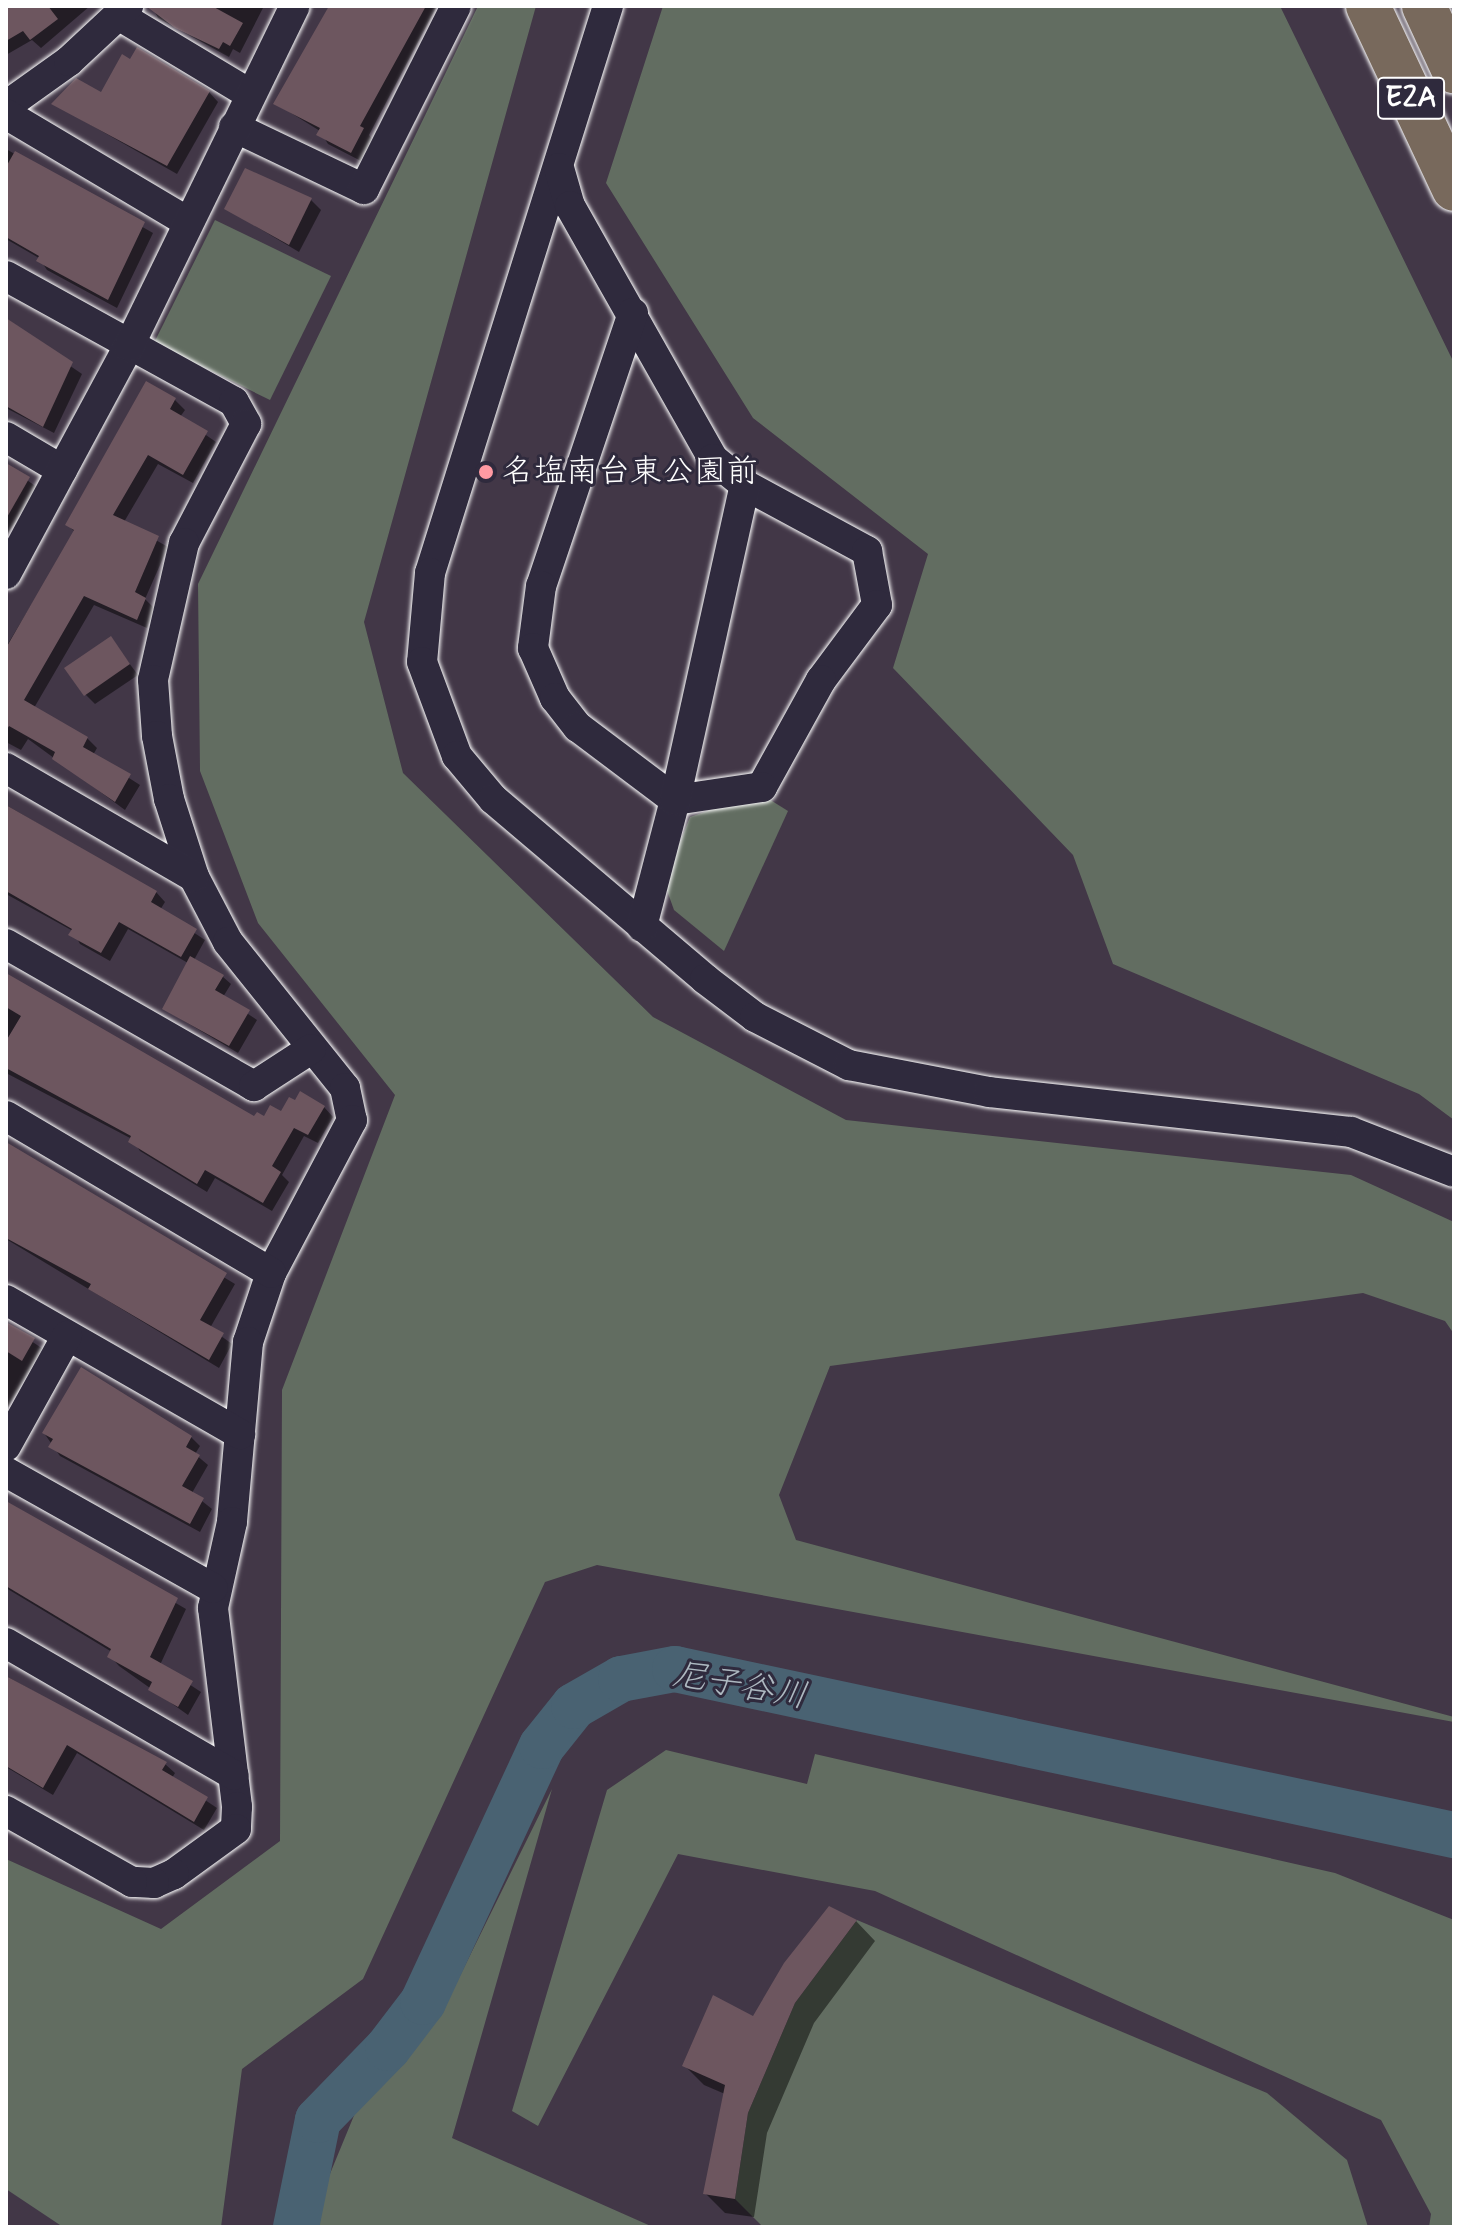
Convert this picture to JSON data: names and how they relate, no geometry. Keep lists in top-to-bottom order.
{
  "streets": {
    "highway": ["E2A"]
  },
  "water": ["尼子谷川"],
  "places": ["名塩南台東公園前"]
}
